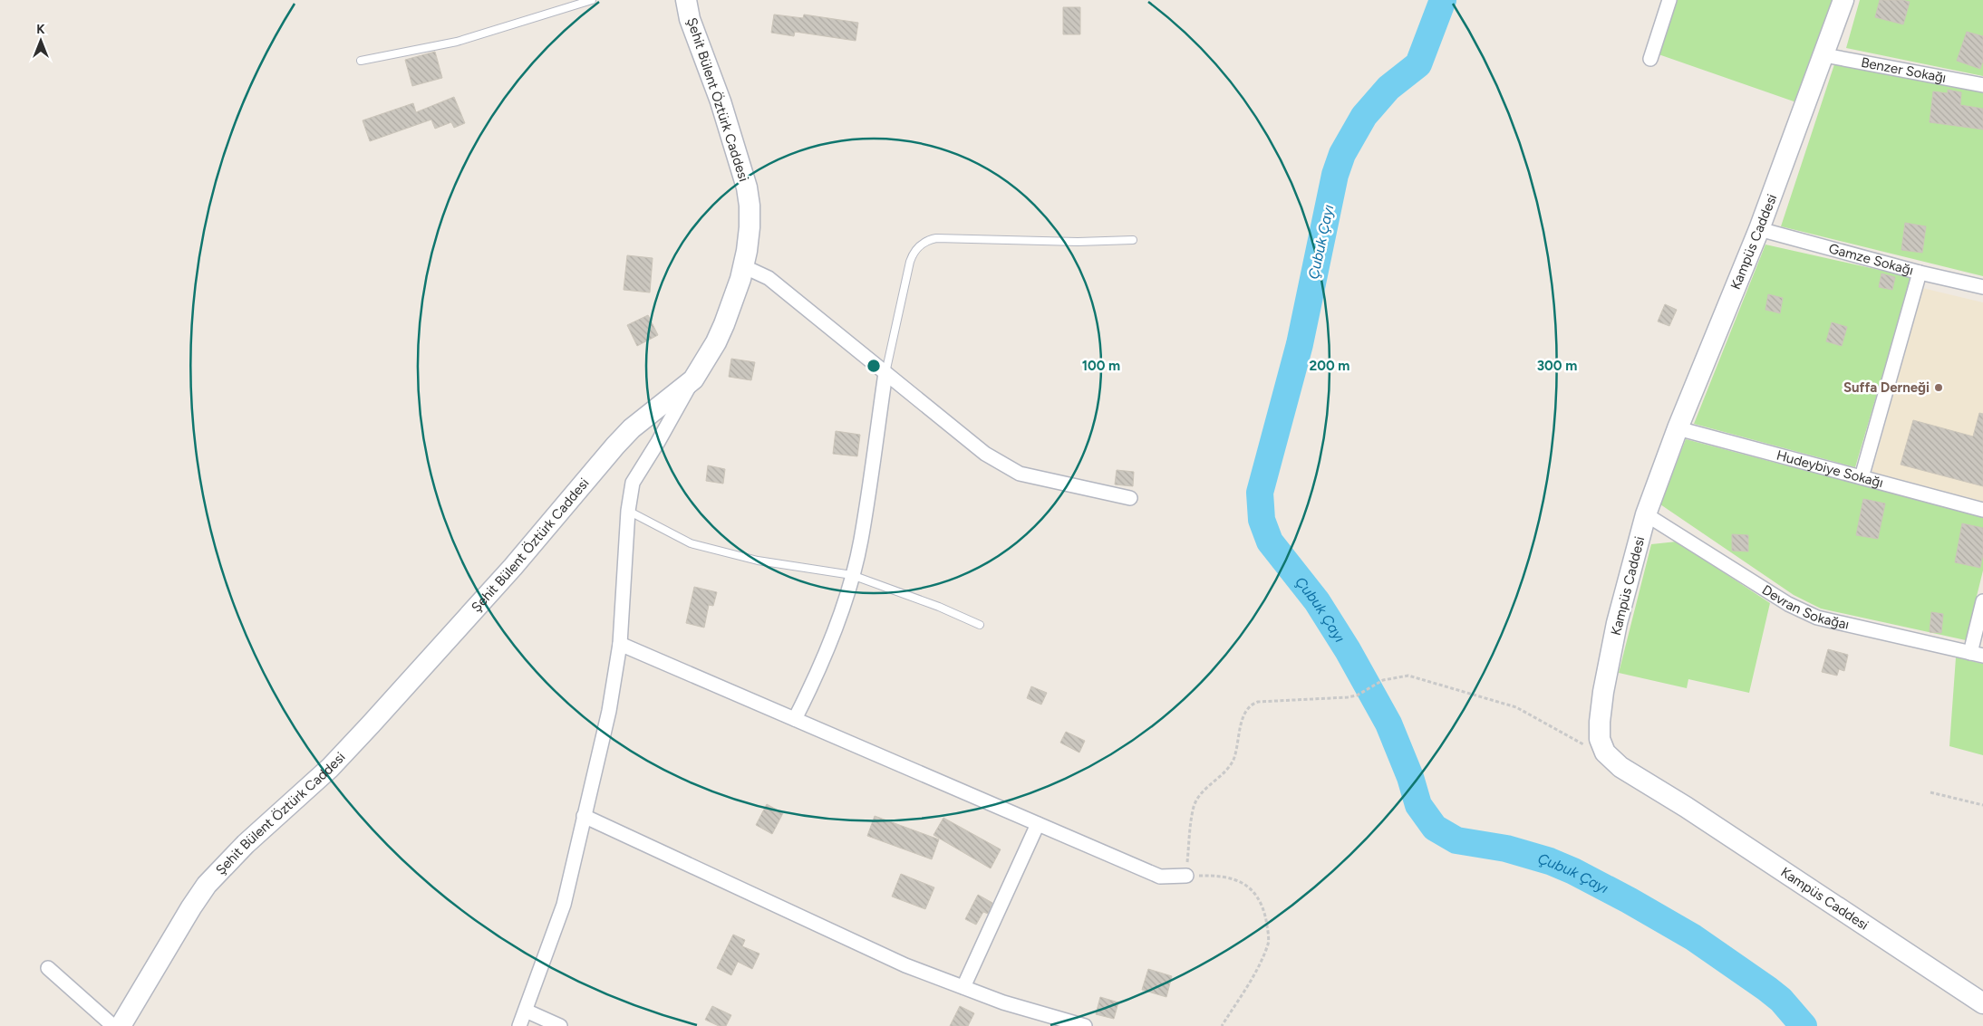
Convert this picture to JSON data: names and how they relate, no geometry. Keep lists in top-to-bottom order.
{
  "streets": {
    "street": [
      "Benzer Sokağı",
      "Şehit Bülent Öztürk Caddesi",
      "Kampüs Caddesi",
      "Gamze Sokağı",
      "Hudeybiye Sokağı",
      "Devran Sokağaı"
    ]
  },
  "crossings": [
    ["Benzer Sokağı", "Kampüs Caddesi"],
    ["Kampüs Caddesi", "Gamze Sokağı"],
    ["Kampüs Caddesi", "Hudeybiye Sokağı"],
    ["Kampüs Caddesi", "Devran Sokağaı"]
  ],
  "water": ["Çubuk Çayı"],
  "places": ["Suffa Derneği"],
  "north": "top",
  "rings": ["100 m", "200 m", "300 m"]
}
